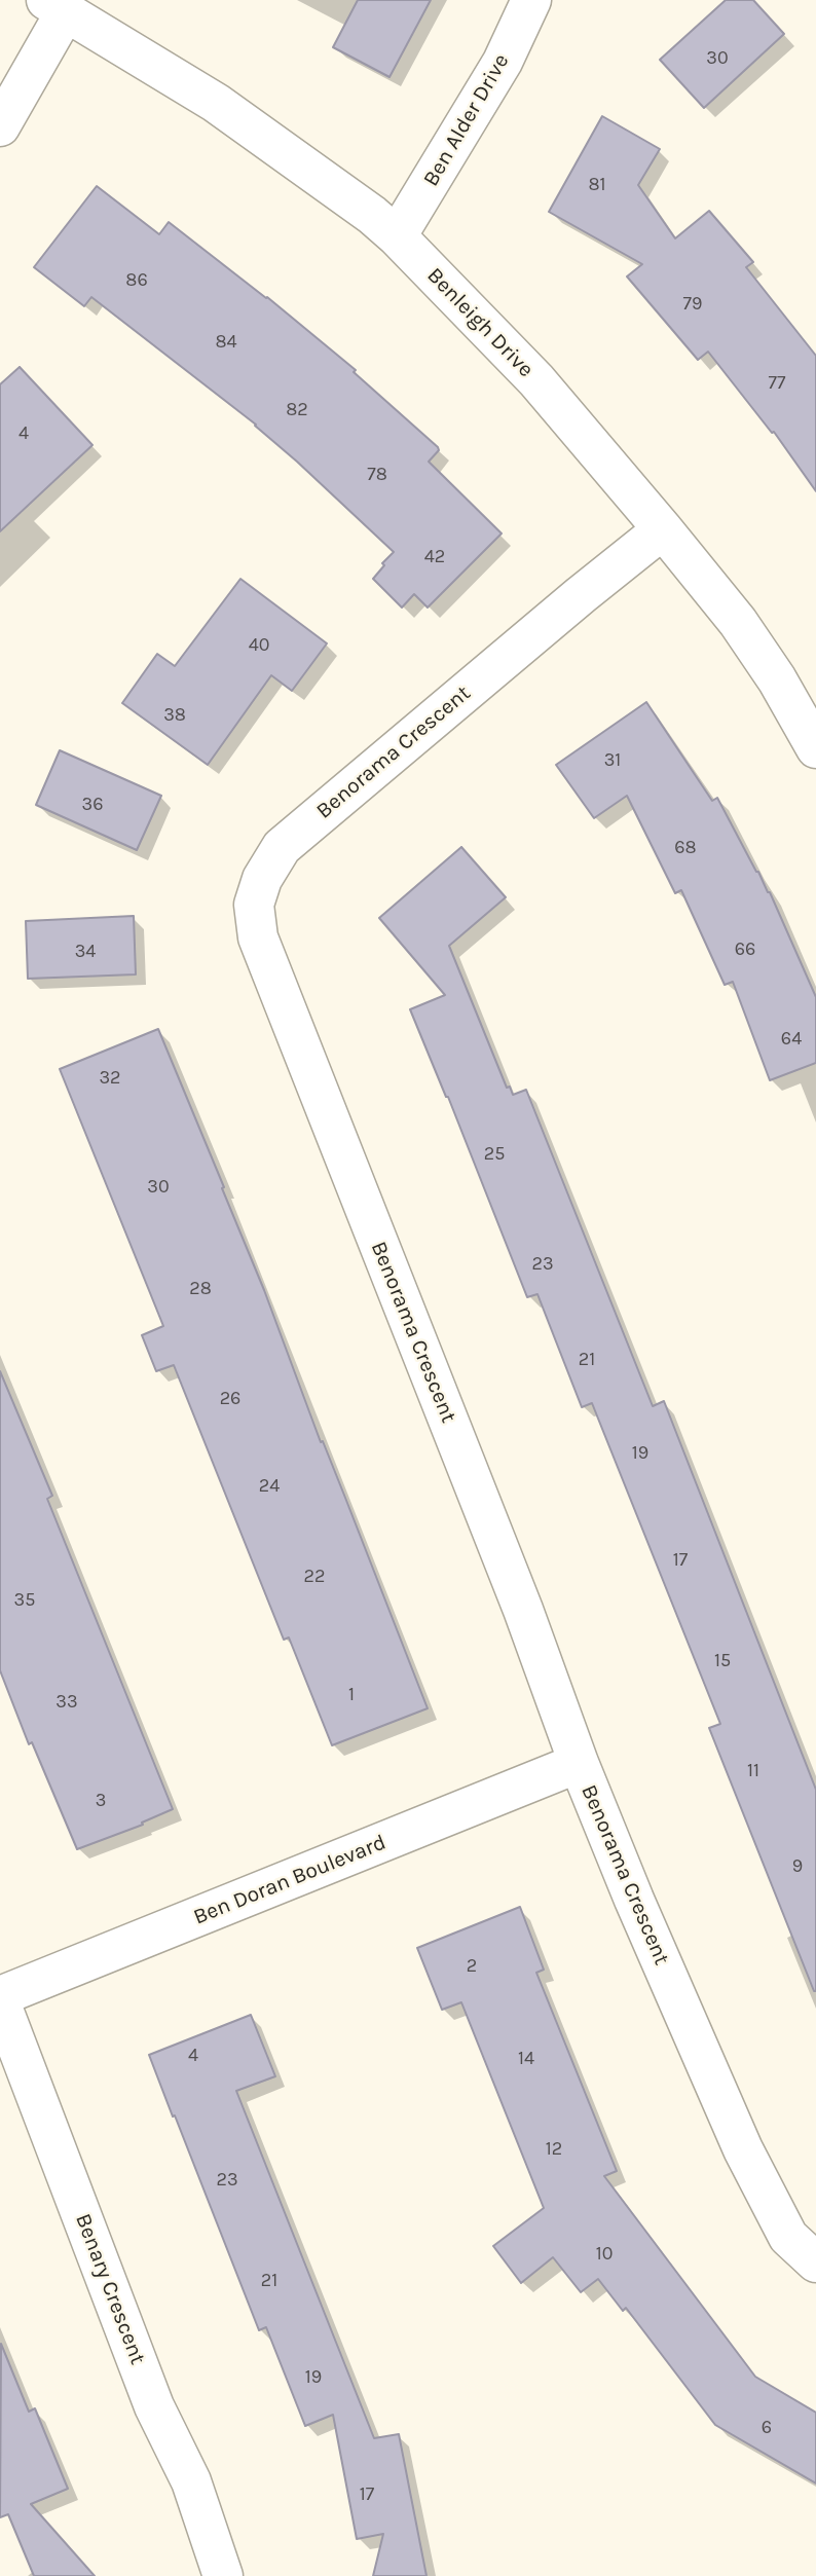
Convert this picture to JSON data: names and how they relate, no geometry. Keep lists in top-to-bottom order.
{
  "streets": {
    "street": [
      "Ben Alder Drive",
      "Benleigh Drive",
      "Benorama Crescent",
      "Ben Doran Boulevard",
      "Benary Crescent"
    ]
  },
  "crossings": [
    ["Ben Alder Drive", "Benleigh Drive"],
    ["Benleigh Drive", "Benorama Crescent"],
    ["Benorama Crescent", "Ben Doran Boulevard"],
    ["Ben Doran Boulevard", "Benary Crescent"]
  ],
  "house_numbers": [
    "30",
    "81",
    "86",
    "79",
    "84",
    "77",
    "82",
    "4",
    "78",
    "42",
    "40",
    "38",
    "31",
    "36",
    "68",
    "66",
    "34",
    "64",
    "32",
    "25",
    "30",
    "23",
    "28",
    "21",
    "26",
    "19",
    "24",
    "17",
    "22",
    "35",
    "15",
    "1",
    "33",
    "11",
    "3",
    "9",
    "2",
    "4",
    "14",
    "12",
    "23",
    "10",
    "21",
    "19",
    "6",
    "17"
  ]
}
